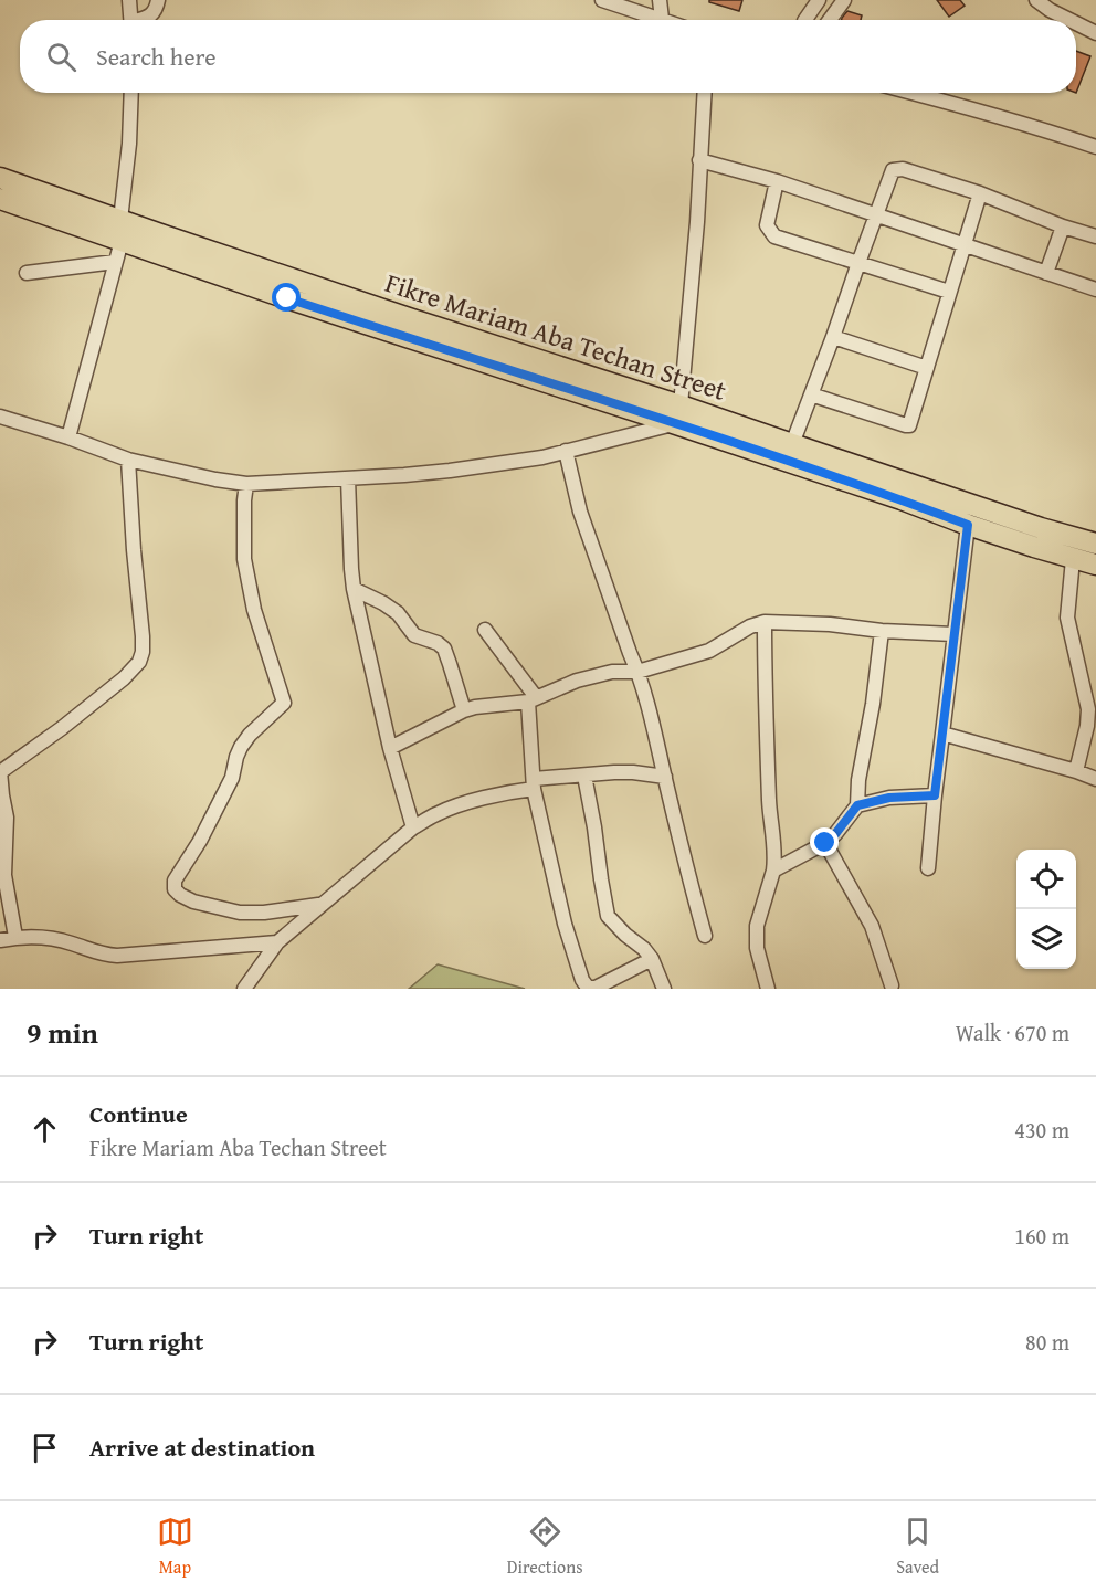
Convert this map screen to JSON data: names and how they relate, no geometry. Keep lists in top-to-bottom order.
{
  "streets": {
    "main road": ["Fikre Mariam Aba Techan Street"]
  },
  "page": {
    "search": "Search here",
    "heading": ["9 min", "Walk · 670 m"],
    "list": [
      ["Continue", "Fikre Mariam Aba Techan Street", "430 m"],
      ["Turn right", "160 m"],
      ["Turn right", "80 m"],
      "Arrive at destination"
    ],
    "nav": ["Map", "Directions", "Saved"]
  }
}
